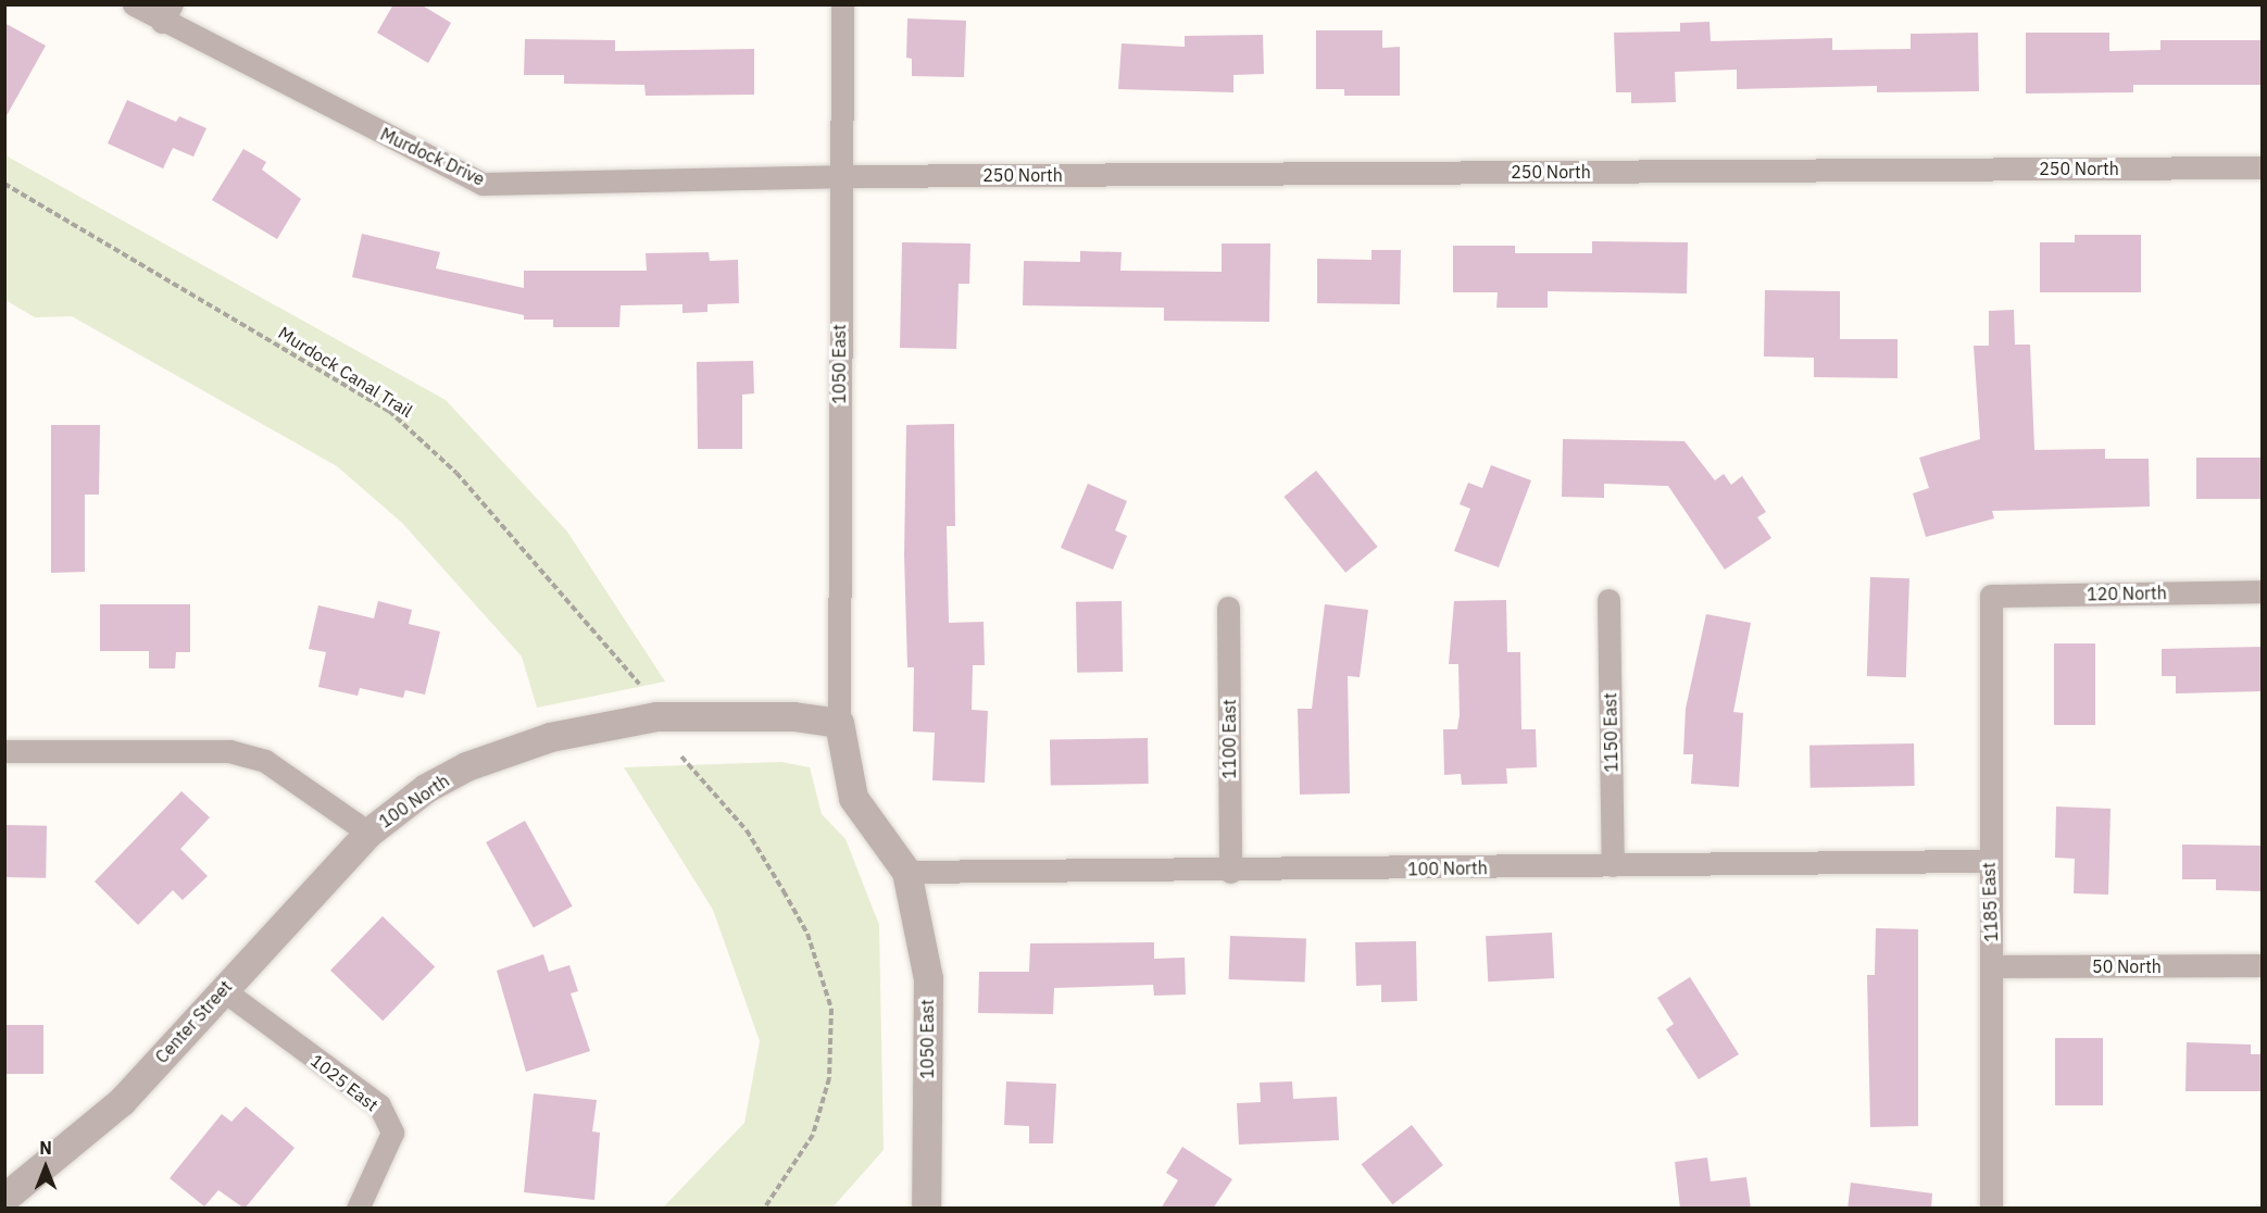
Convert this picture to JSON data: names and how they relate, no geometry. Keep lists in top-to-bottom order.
{
  "streets": {
    "street": [
      "Murdock Drive",
      "250 North",
      "1050 East",
      "120 North",
      "1150 East",
      "1100 East",
      "100 North",
      "1185 East",
      "50 North",
      "Center Street",
      "1025 East"
    ],
    "path": ["Murdock Canal Trail"]
  },
  "crossings": [
    ["Murdock Drive", "250 North"],
    ["Murdock Drive", "1050 East"],
    ["250 North", "1050 East"],
    ["1050 East", "100 North"],
    ["120 North", "1185 East"],
    ["1150 East", "100 North"],
    ["1100 East", "100 North"],
    ["100 North", "1185 East"],
    ["100 North", "Center Street"],
    ["1185 East", "50 North"],
    ["Center Street", "1025 East"]
  ],
  "north": "top"
}
